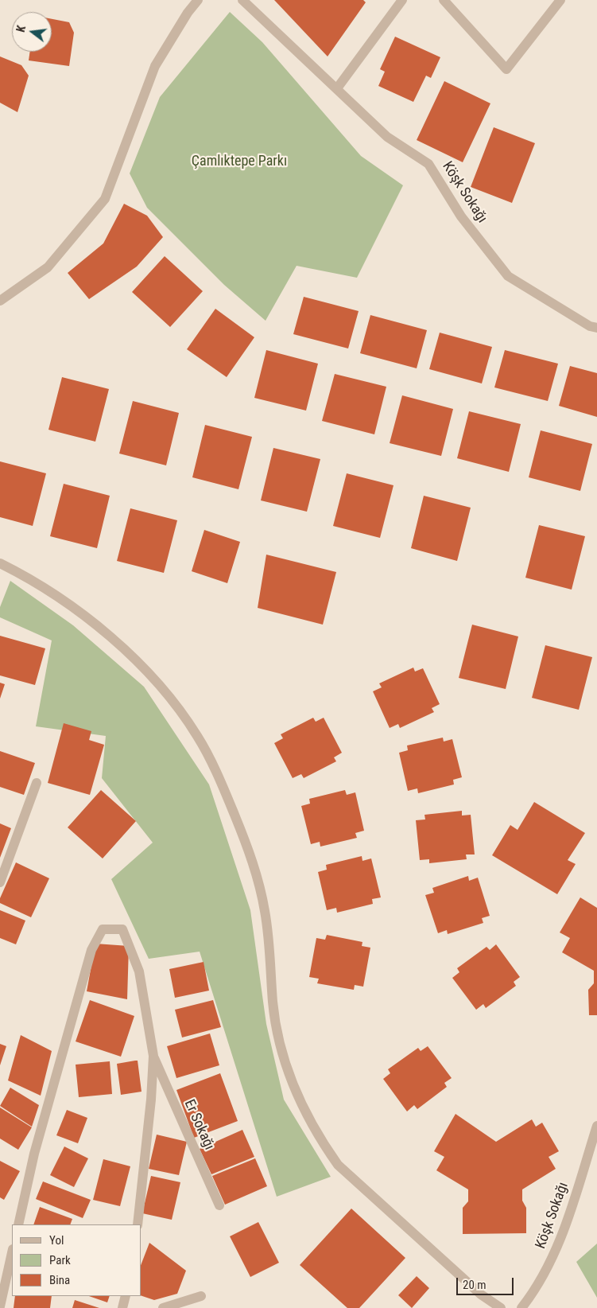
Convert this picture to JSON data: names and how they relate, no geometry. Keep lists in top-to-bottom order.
{
  "streets": {
    "street": ["Köşk Sokağı", "Er Sokağı"]
  },
  "parks": ["Çamlıktepe Parkı"],
  "legend": ["Yol", "Park", "Bina"],
  "scale_bar": "20 m",
  "north": "left"
}
